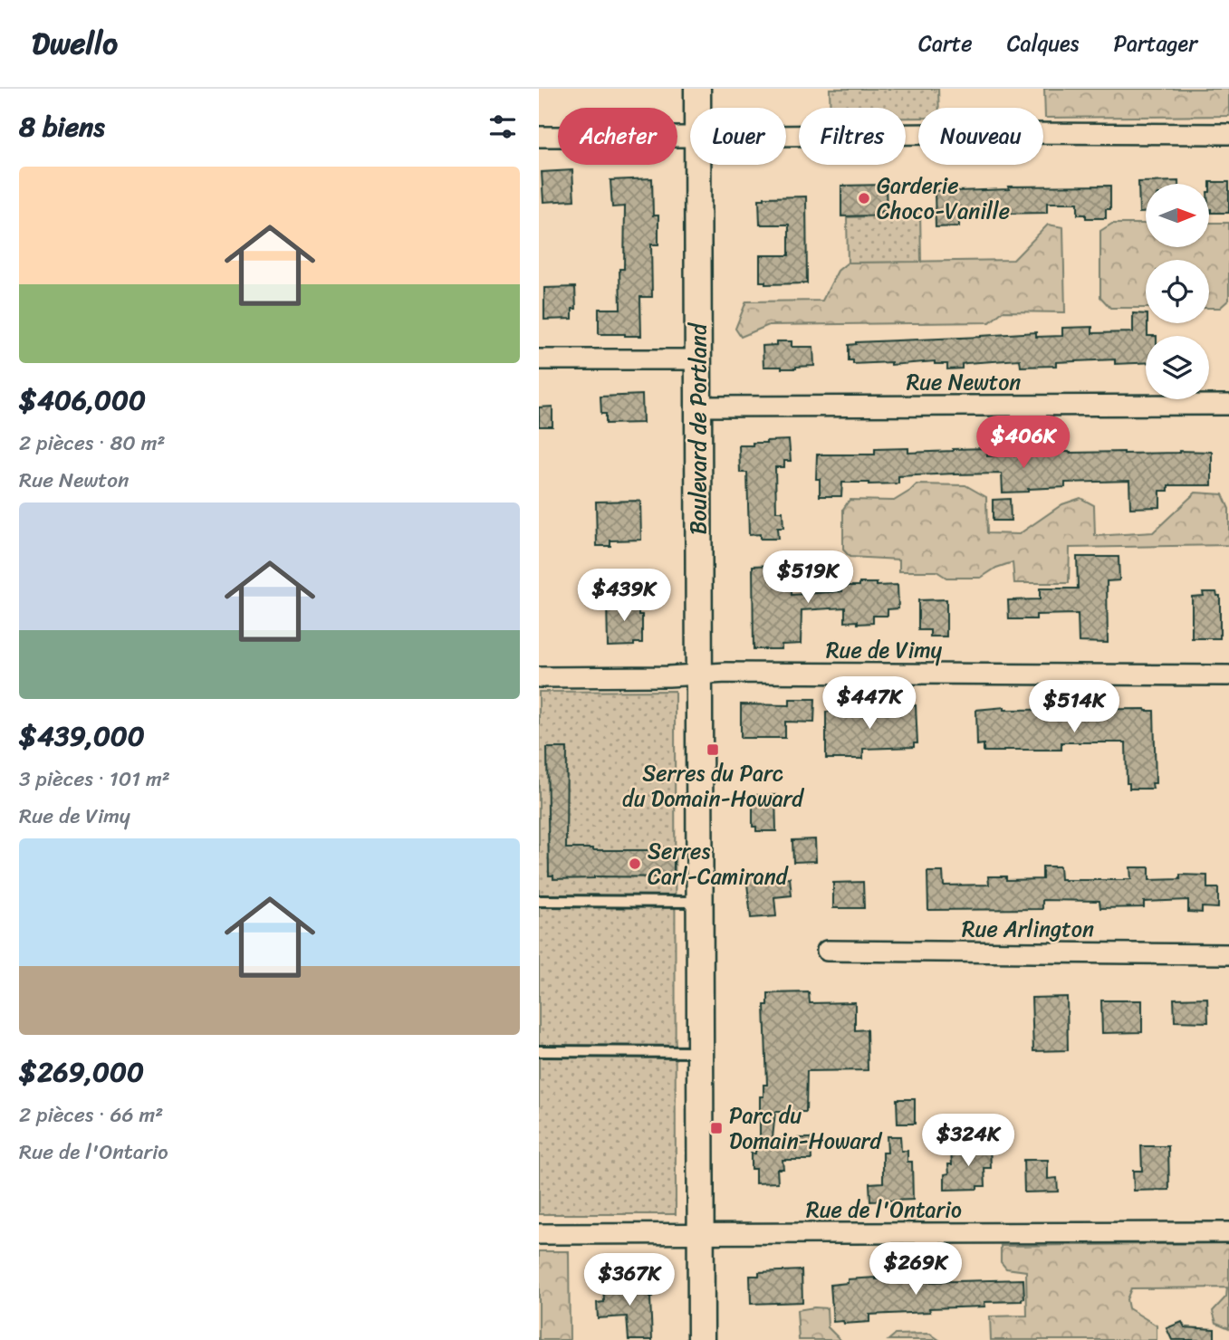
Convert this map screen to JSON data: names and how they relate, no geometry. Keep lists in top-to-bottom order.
{
  "streets": {
    "main road": ["Boulevard de Portland"],
    "street": [
      "Rue Newton",
      "Rue de Vimy",
      "Rue Arlington",
      "Rue de l'Ontario"
    ]
  },
  "crossings": [
    ["Rue Newton", "Boulevard de Portland"],
    ["Boulevard de Portland", "Rue de Vimy"],
    ["Boulevard de Portland", "Rue de l'Ontario"]
  ],
  "places": {
    "other": ["Garderie Choco-Vanille", "Serres Carl-Camirand"],
    "transit": ["Serres du Parc du Domain-Howard", "Parc du Domain-Howard"]
  },
  "north": "right",
  "page": {
    "header": "Dwello",
    "nav": ["Carte", "Calques", "Partager"],
    "heading": "8 biens",
    "chip": [
      "Acheter",
      "Louer",
      "Filtres",
      "Nouveau"
    ],
    "list": [
      {
        "name": "$406,000",
        "note": "2 pièces · 80 m² · Rue Newton"
      },
      {
        "name": "$439,000",
        "note": "3 pièces · 101 m² · Rue de Vimy"
      },
      {
        "name": "$269,000",
        "note": "2 pièces · 66 m² · Rue de l'Ontario"
      }
    ],
    "price": [
      "$406K",
      "$519K",
      "$439K",
      "$447K",
      "$514K",
      "$324K",
      "$269K",
      "$367K"
    ]
  }
}
